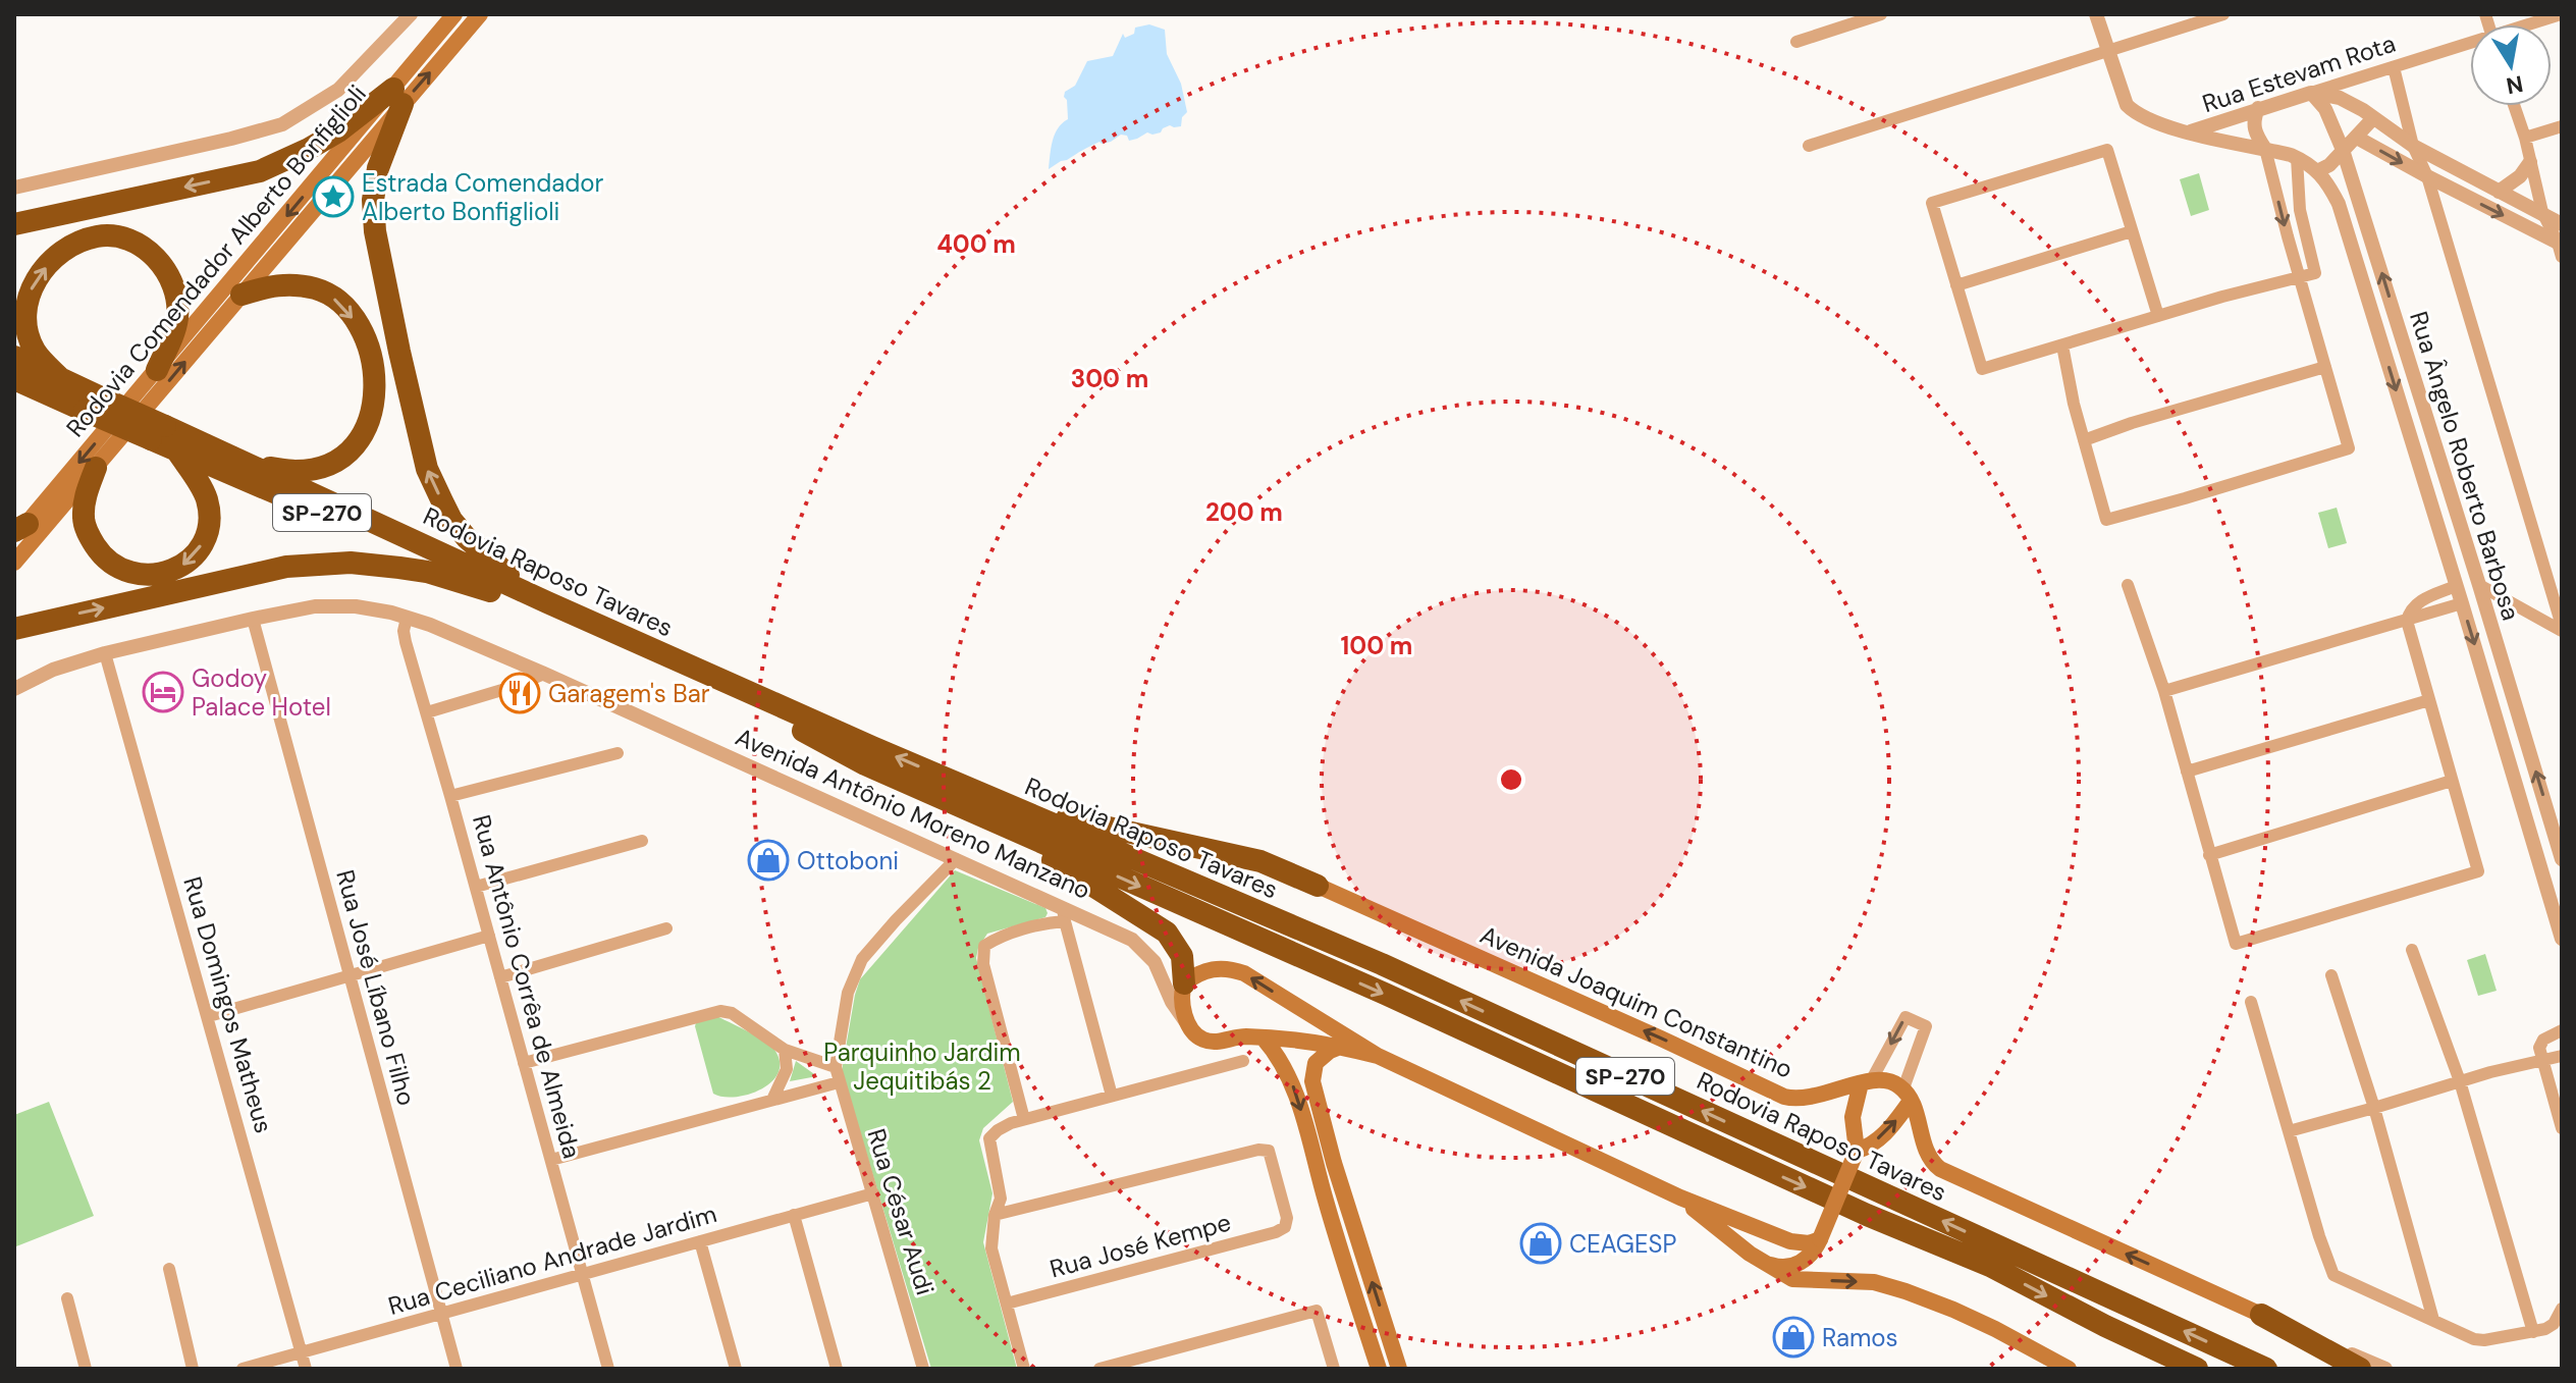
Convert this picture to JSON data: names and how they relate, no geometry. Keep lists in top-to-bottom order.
{
  "streets": {
    "highway": ["SP-270", "Rodovia Raposo Tavares"],
    "main road": ["Rodovia Comendador Alberto Bonfiglioli", "Avenida Joaquim Constantino"],
    "street": [
      "Rua Estevam Rota",
      "Rua Ângelo Roberto Barbosa",
      "Avenida Antônio Moreno Manzano",
      "Rua Antônio Corrêa de Almeida",
      "Rua José Líbano Filho",
      "Rua Domingos Matheus",
      "Rua César Audi",
      "Rua José Kempe",
      "Rua Ceciliano Andrade Jardim"
    ]
  },
  "crossings": [
    ["Rua Estevam Rota", "Rua Ângelo Roberto Barbosa"],
    ["Avenida Antônio Moreno Manzano", "Rua Antônio Corrêa de Almeida"],
    ["Avenida Antônio Moreno Manzano", "Rua José Líbano Filho"],
    ["Avenida Antônio Moreno Manzano", "Rua Domingos Matheus"],
    ["Rua Antônio Corrêa de Almeida", "Rua Ceciliano Andrade Jardim"],
    ["Rua José Líbano Filho", "Rua Ceciliano Andrade Jardim"],
    ["Rua Domingos Matheus", "Rua Ceciliano Andrade Jardim"],
    ["Rua César Audi", "Rua Ceciliano Andrade Jardim"]
  ],
  "parks": ["Parquinho Jardim Jequitibás 2"],
  "places": {
    "place": ["Estrada Comendador Alberto Bonfiglioli"],
    "hotel": ["Godoy Palace Hotel"],
    "restaurant": ["Garagem's Bar"],
    "shop": ["Ottoboni", "CEAGESP", "Ramos"]
  },
  "north": "bottom",
  "rings": [
    "400 m",
    "300 m",
    "200 m",
    "100 m"
  ]
}
